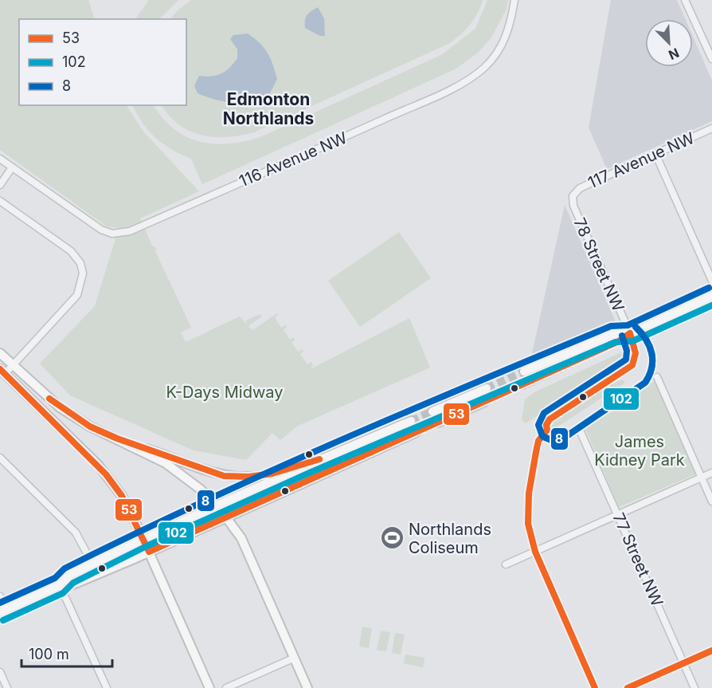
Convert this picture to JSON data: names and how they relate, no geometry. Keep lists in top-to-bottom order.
{
  "streets": {
    "street": [
      "116 Avenue NW",
      "117 Avenue NW",
      "78 Street NW",
      "77 Street NW"
    ]
  },
  "crossings": [
    ["117 Avenue NW", "78 Street NW"]
  ],
  "districts": ["Edmonton Northlands"],
  "parks": ["K-Days Midway", "James Kidney Park"],
  "places": {
    "sports": ["Northlands Coliseum"]
  },
  "lines": ["transit line 8", "transit line 102", "transit line 53"],
  "legend": ["53", "102", "8"],
  "scale_bar": "100 m",
  "north": "bottom right"
}
